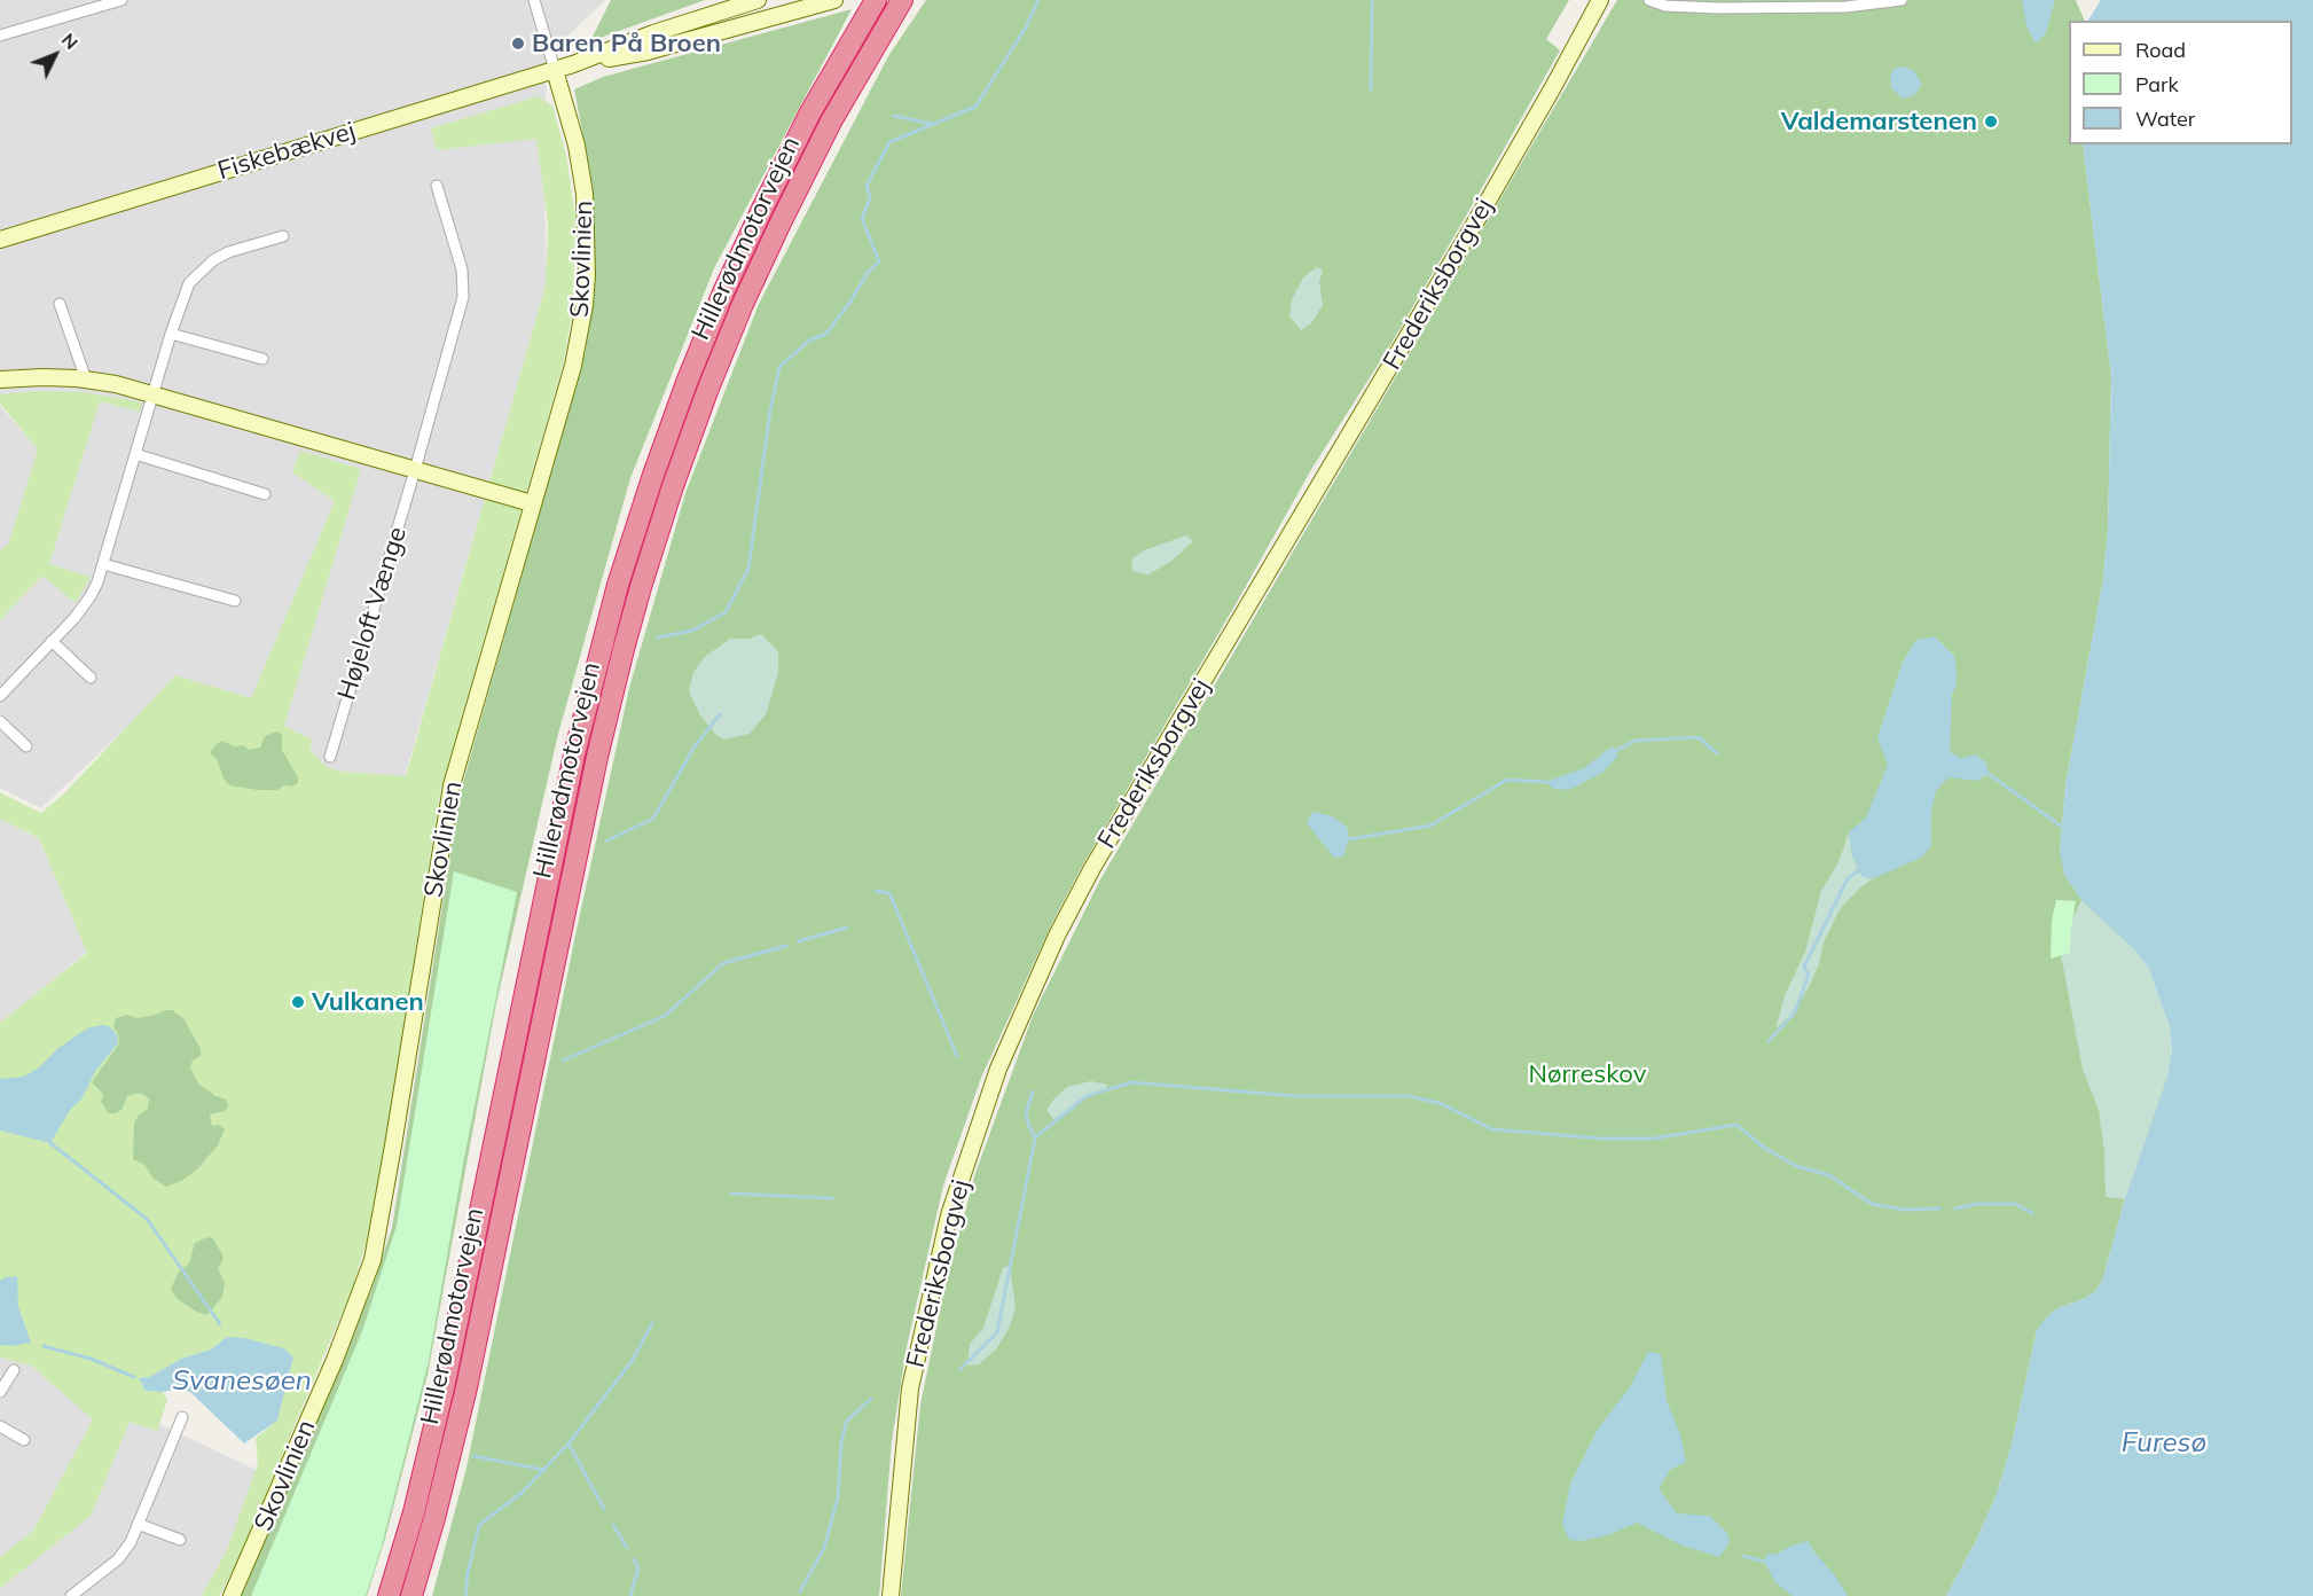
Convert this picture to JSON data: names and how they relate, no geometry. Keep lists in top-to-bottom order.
{
  "streets": {
    "highway": ["Hillerødmotorvejen"],
    "street": [
      "Fiskebækvej",
      "Skovlinien",
      "Frederiksborgvej",
      "Højeloft Vænge"
    ]
  },
  "crossings": [
    ["Fiskebækvej", "Skovlinien"]
  ],
  "water": ["Svanesøen", "Furesø"],
  "parks": ["Nørreskov"],
  "places": ["Baren På Broen", "Valdemarstenen", "Vulkanen"],
  "legend": ["Road", "Park", "Water"],
  "north": "top right"
}
